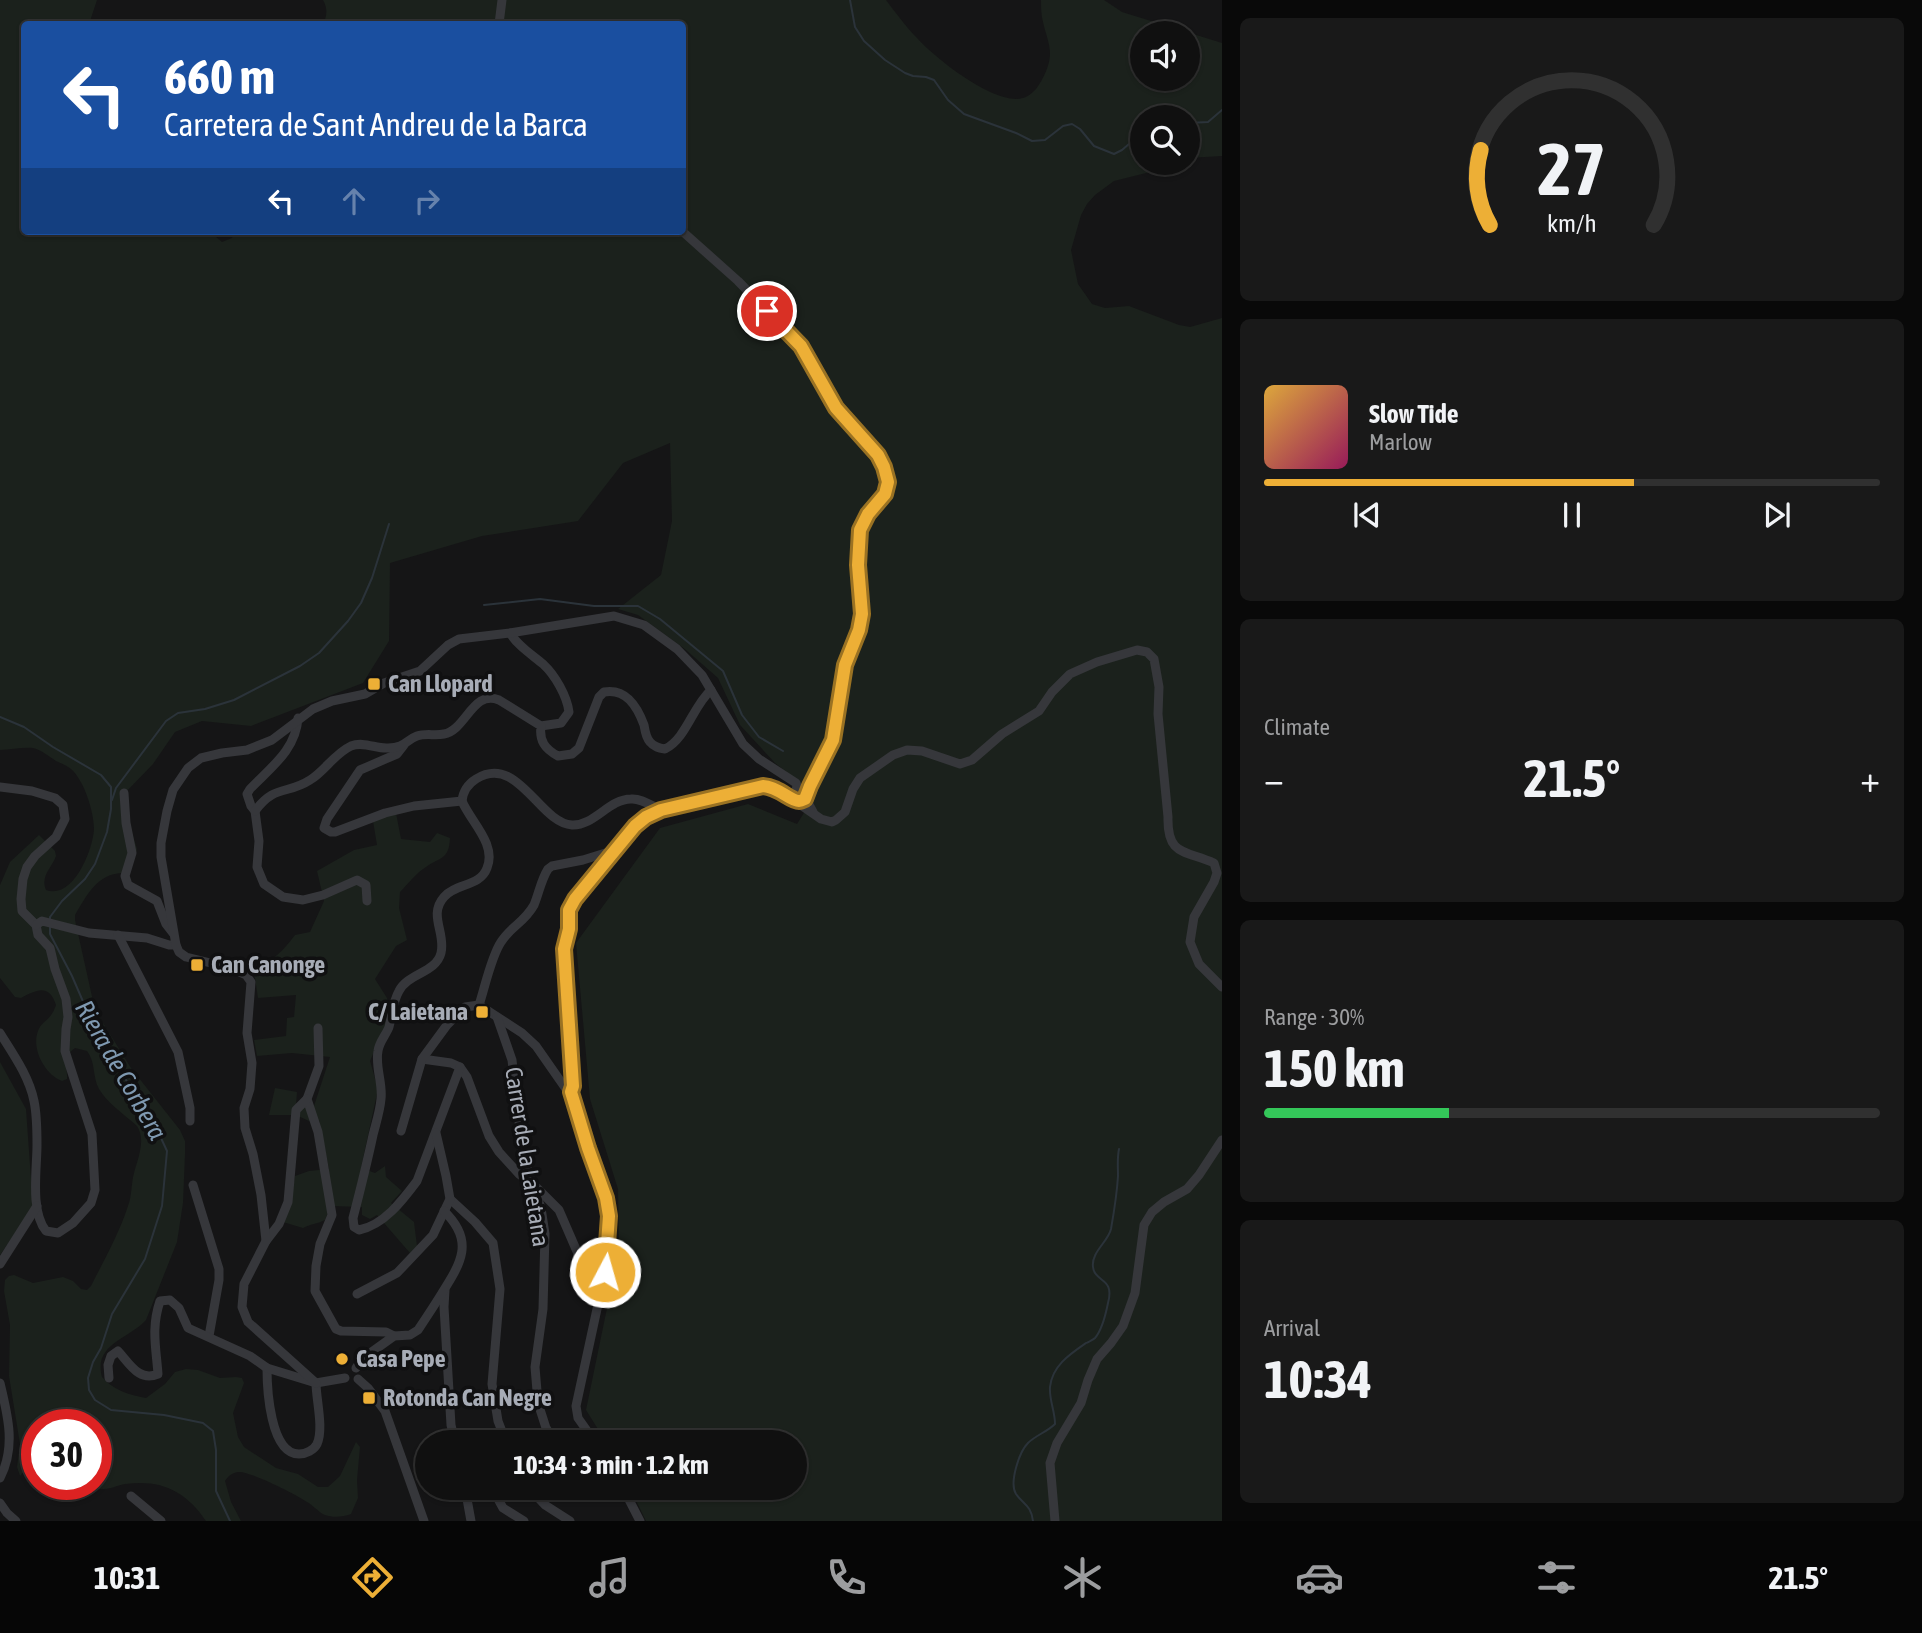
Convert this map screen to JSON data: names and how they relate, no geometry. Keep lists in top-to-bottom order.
{
  "streets": {
    "street": ["Carrer de la Laietana"]
  },
  "water": ["Riera de Corbera"],
  "places": {
    "transit": [
      "Can Llopard",
      "Can Canonge",
      "C/ Laietana",
      "Rotonda Can Negre"
    ],
    "other": ["Casa Pepe"]
  },
  "page": {
    "turn": ["660 m", "Carretera de Sant Andreu de la Barca"],
    "song": ["Slow Tide", "Marlow"],
    "tile": [
      "Climate",
      ["Range · 30%", "150 km"],
      ["Arrival", "10:34"]
    ],
    "heat": ["−", "21.5°", "+"],
    "limit": "30",
    "trip": "10:34 · 3 min · 1.2 km",
    "tabs": ["10:31", "21.5°"],
    "gauge": ["27", "km/h"]
  }
}
